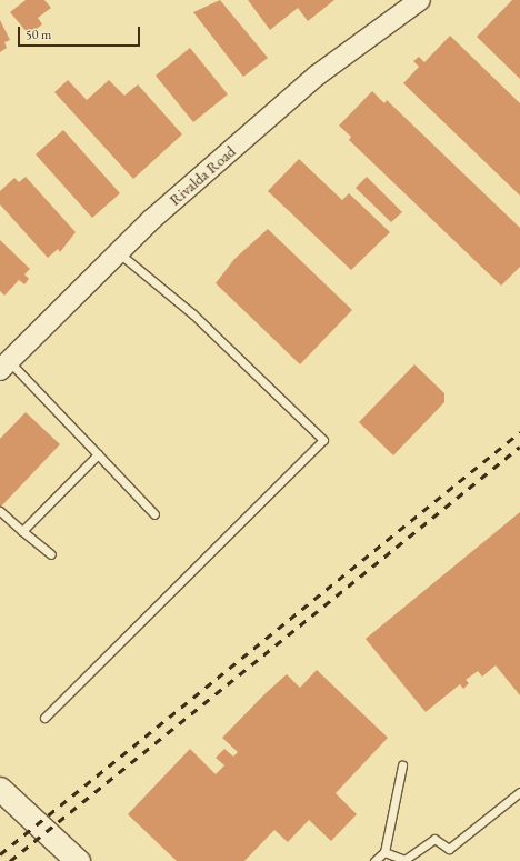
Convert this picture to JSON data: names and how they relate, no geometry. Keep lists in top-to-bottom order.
{
  "streets": {
    "street": ["Rivalda Road"]
  },
  "scale_bar": "50 m"
}
